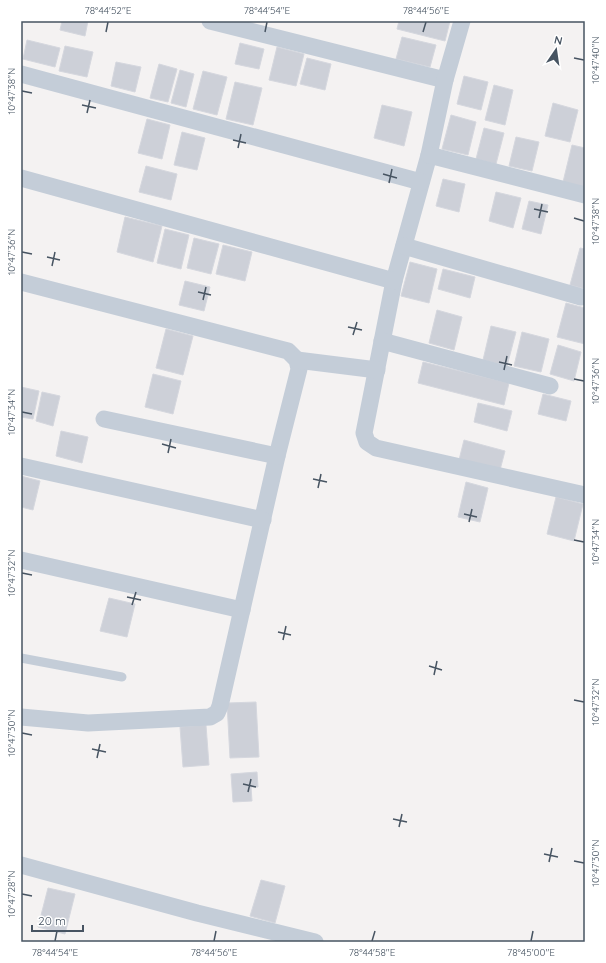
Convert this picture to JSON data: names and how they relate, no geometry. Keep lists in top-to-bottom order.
{
  "scale_bar": "20 m",
  "north": "top",
  "coordinates": [
    "78°44'52\"E",
    "78°44'54\"E",
    "78°44'56\"E",
    "10°47'40\"N",
    "10°47'38\"N",
    "10°47'36\"N",
    "10°47'34\"N",
    "10°47'32\"N",
    "10°47'30\"N",
    "10°47'28\"N",
    "78°44'58\"E",
    "78°45'00\"E"
  ]
}
